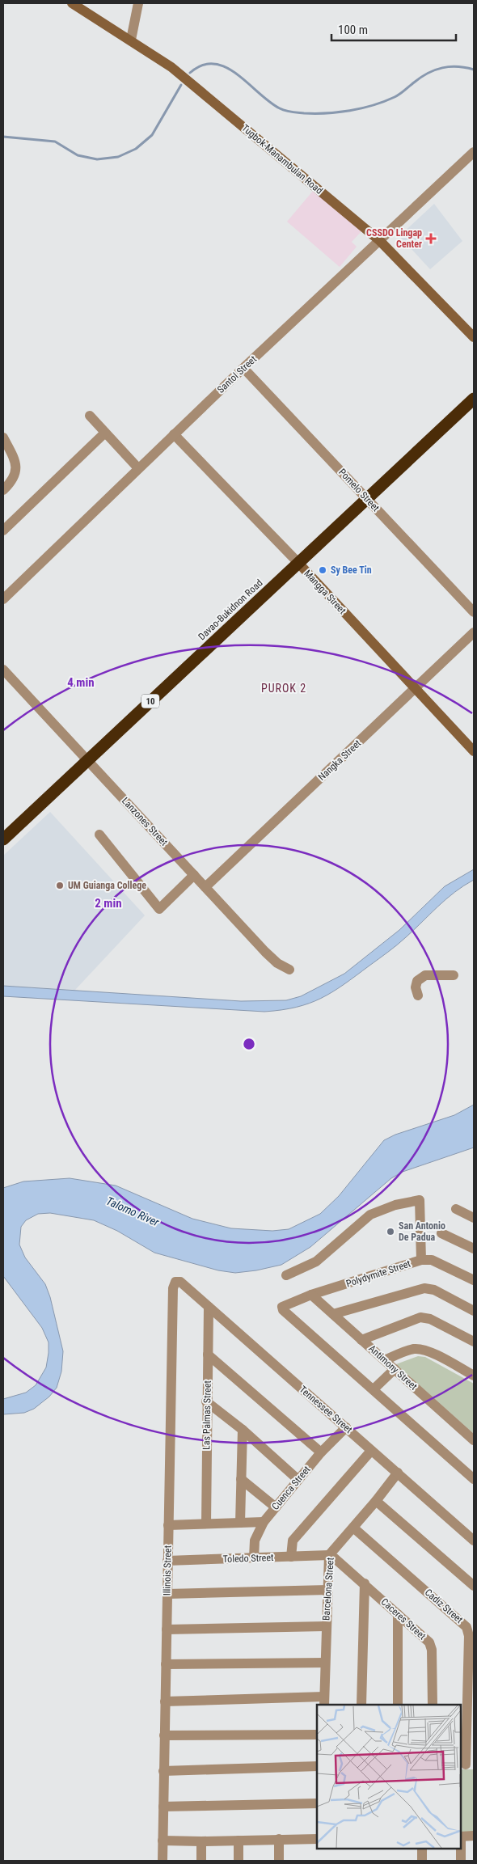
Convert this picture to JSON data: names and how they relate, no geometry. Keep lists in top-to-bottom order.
{
  "streets": {
    "highway": ["Davao-Bukidnon Road", "10"],
    "street": [
      "Tugbok-Manambulan Road",
      "Santol Street",
      "Pomelo Street",
      "Mangga Street",
      "Nangka Street",
      "Lanzones Street",
      "Polydymite Street",
      "Antimony Street",
      "Tennessee Street",
      "Las Palmas Street",
      "Cuenca Street",
      "Toledo Street",
      "Illinois Street",
      "Barcelona Street",
      "Cadiz Street",
      "Caceres Street"
    ]
  },
  "crossings": [
    ["Tugbok-Manambulan Road", "Santol Street"],
    ["Santol Street", "Pomelo Street"],
    ["Santol Street", "Mangga Street"],
    ["Pomelo Street", "Davao-Bukidnon Road"],
    ["Mangga Street", "Davao-Bukidnon Road"],
    ["Mangga Street", "Nangka Street"],
    ["Davao-Bukidnon Road", "Lanzones Street"],
    ["Nangka Street", "Lanzones Street"],
    ["Polydymite Street", "Antimony Street"],
    ["Tennessee Street", "Las Palmas Street"],
    ["Tennessee Street", "Cuenca Street"],
    ["Tennessee Street", "Illinois Street"],
    ["Tennessee Street", "Barcelona Street"],
    ["Cuenca Street", "Toledo Street"],
    ["Toledo Street", "Illinois Street"],
    ["Toledo Street", "Barcelona Street"],
    ["Toledo Street", "Caceres Street"],
    ["Barcelona Street", "Cadiz Street"],
    ["Barcelona Street", "Caceres Street"]
  ],
  "districts": ["PUROK 2"],
  "water": ["Talomo River"],
  "places": {
    "health": ["CSSDO Lingap Center"],
    "other": ["Sy Bee Tin", "UM Guianga College", "San Antonio De Padua"]
  },
  "scale_bar": "100 m",
  "rings": ["4 min", "2 min"]
}
